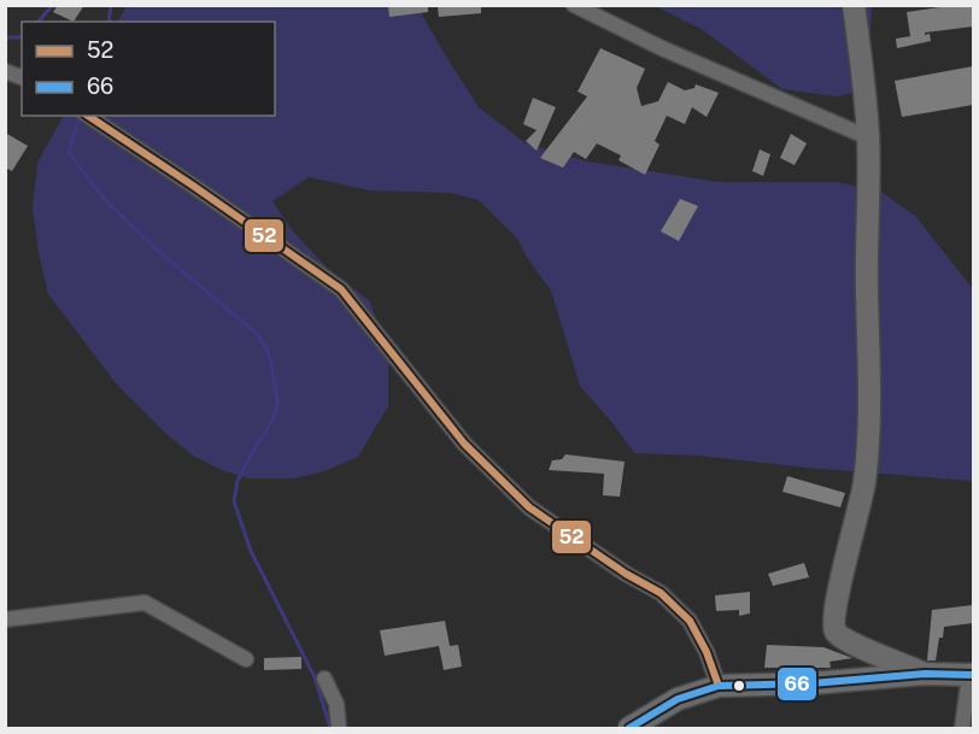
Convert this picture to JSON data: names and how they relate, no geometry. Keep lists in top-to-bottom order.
{
  "lines": ["transit line 52", "transit line 66"],
  "legend": ["52", "66"]
}
